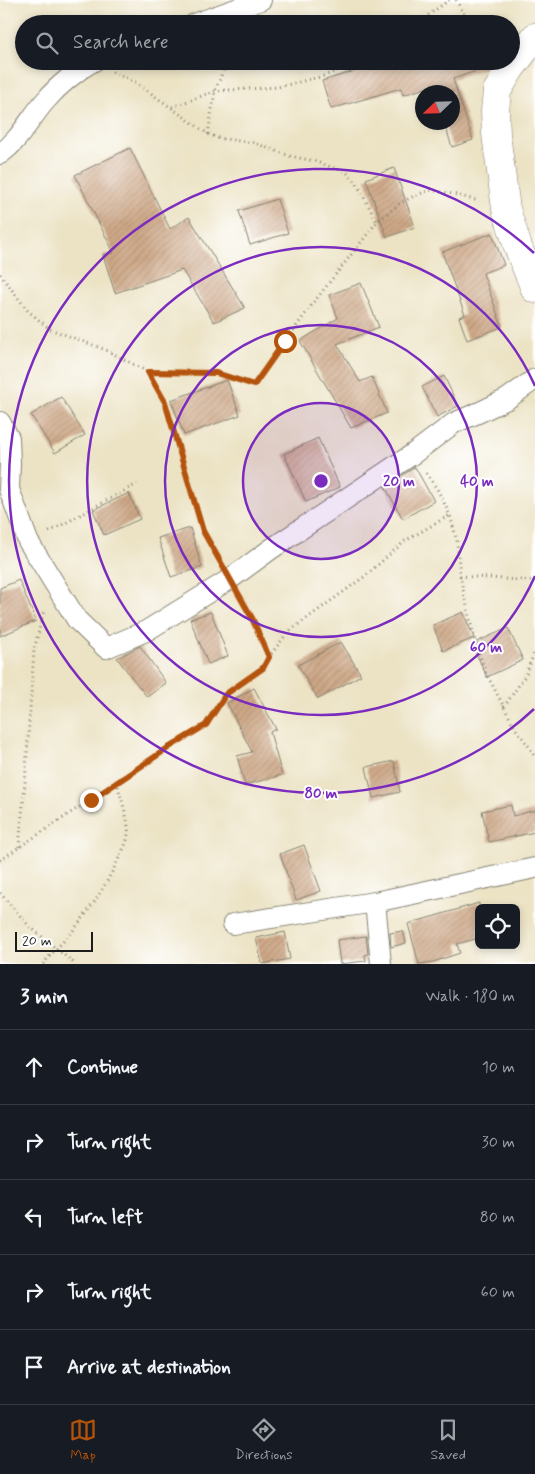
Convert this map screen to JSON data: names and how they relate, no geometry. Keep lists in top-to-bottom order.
{
  "scale_bar": "20 m",
  "north": "bottom left",
  "page": {
    "search": "Search here",
    "scale": "20 m",
    "heading": ["3 min", "Walk · 180 m"],
    "list": [
      ["Continue", "10 m"],
      ["Turn right", "30 m"],
      ["Turn left", "80 m"],
      ["Turn right", "60 m"],
      "Arrive at destination"
    ],
    "nav": ["Map", "Directions", "Saved"]
  },
  "rings": [
    "20 m",
    "40 m",
    "60 m",
    "80 m"
  ]
}
